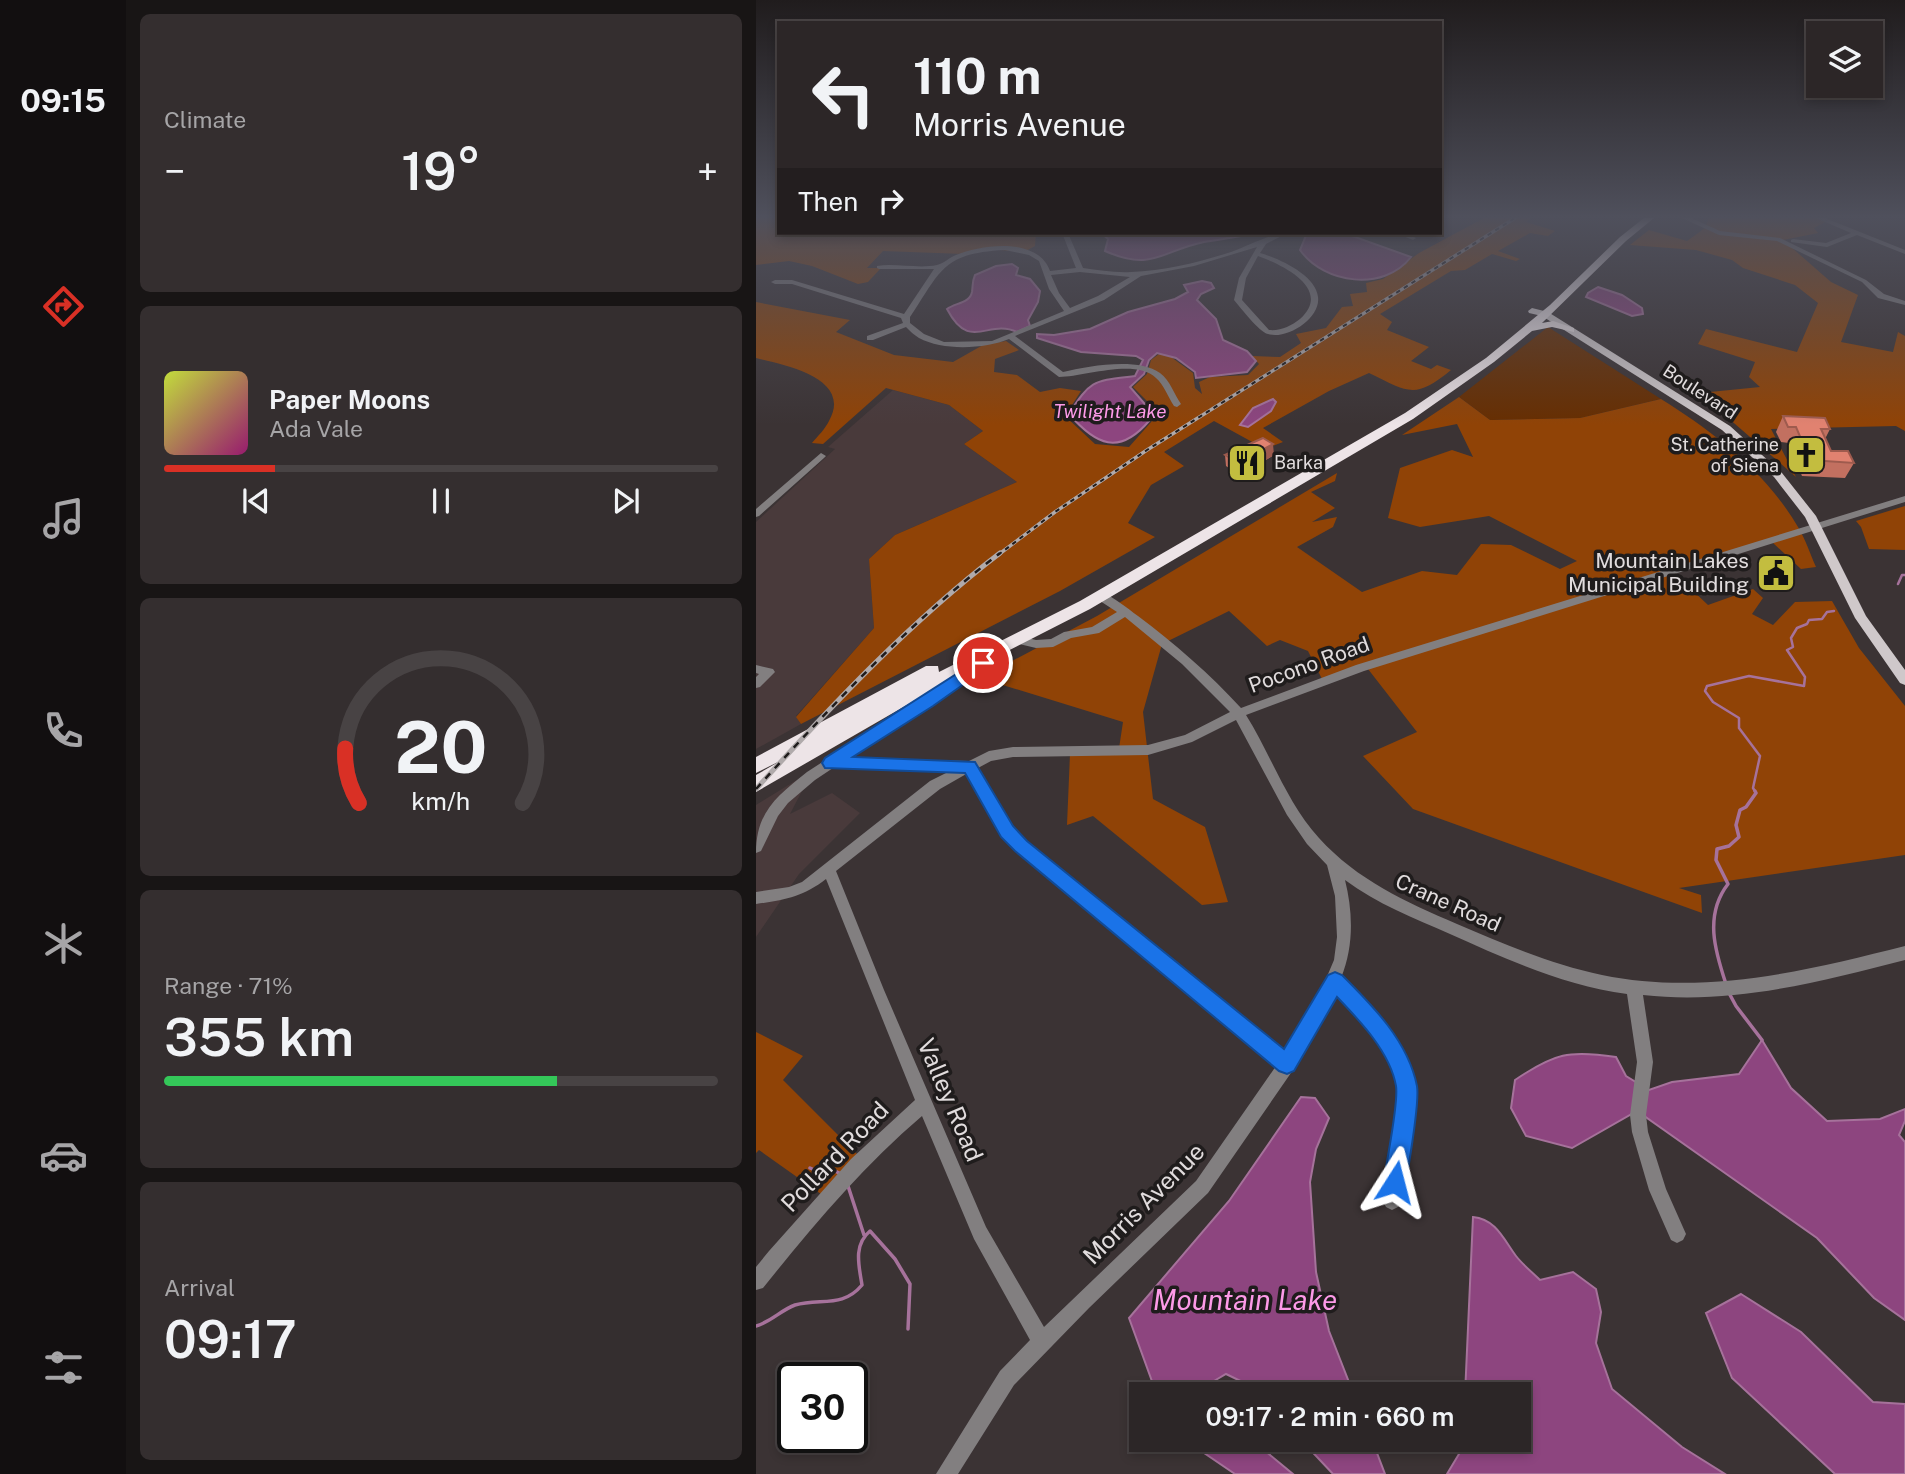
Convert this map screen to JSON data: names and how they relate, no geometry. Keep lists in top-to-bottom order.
{
  "streets": {
    "main road": ["Boulevard"],
    "street": [
      "Pocono Road",
      "Crane Road",
      "Valley Road",
      "Pollard Road",
      "Morris Avenue"
    ]
  },
  "crossings": [
    ["Boulevard", "Pocono Road"],
    ["Pocono Road", "Crane Road"],
    ["Pocono Road", "Valley Road"],
    ["Crane Road", "Morris Avenue"],
    ["Valley Road", "Pollard Road"],
    ["Valley Road", "Morris Avenue"]
  ],
  "water": ["Twilight Lake", "Mountain Lake"],
  "places": {
    "church": ["St. Catherine of Siena"],
    "restaurant": ["Barka"],
    "public building": ["Mountain Lakes Municipal Building"]
  },
  "page": {
    "tabs": "09:15",
    "tile": [
      "Climate",
      ["Range · 71%", "355 km"],
      ["Arrival", "09:17"]
    ],
    "turn": ["110 m", "Morris Avenue"],
    "heat": ["−", "19°", "+"],
    "then": "Then",
    "song": ["Paper Moons", "Ada Vale"],
    "limit": "30",
    "trip": "09:17 · 2 min · 660 m",
    "gauge": ["20", "km/h"]
  }
}
